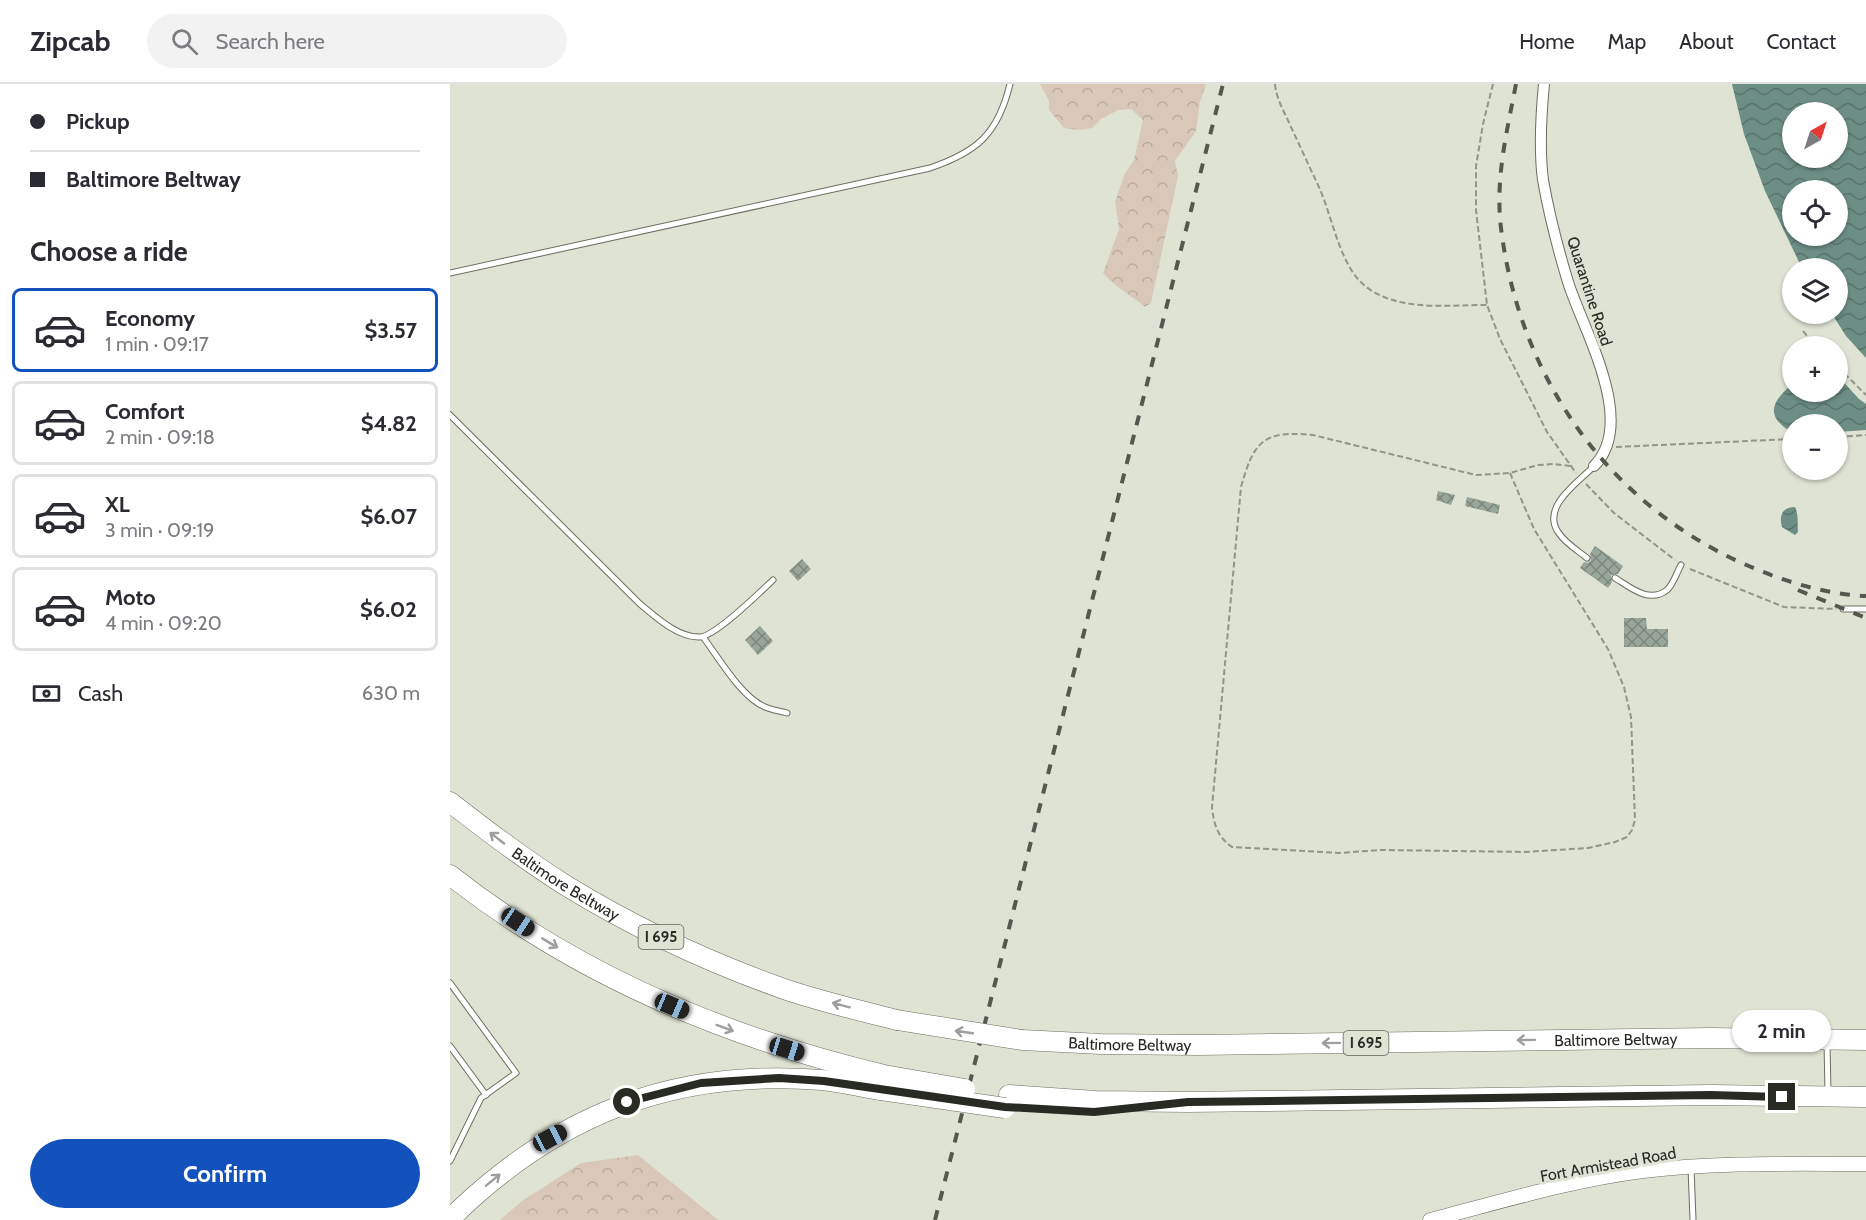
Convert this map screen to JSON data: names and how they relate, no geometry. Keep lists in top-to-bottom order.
{
  "streets": {
    "highway": ["Baltimore Beltway", "I 695"],
    "street": ["Quarantine Road", "Fort Armistead Road"]
  },
  "north": "top right",
  "page": {
    "header": "Zipcab",
    "search": "Search here",
    "nav": [
      "Home",
      "Map",
      "About",
      "Contact"
    ],
    "banner": ["Pickup", "Baltimore Beltway"],
    "map_buttons": ["+", "−"],
    "heading": "Choose a ride",
    "list": [
      {
        "name": "Economy",
        "note": "1 min · 09:17",
        "value": "$3.57"
      },
      {
        "name": "Comfort",
        "note": "2 min · 09:18",
        "value": "$4.82"
      },
      {
        "name": "XL",
        "note": "3 min · 09:19",
        "value": "$6.07"
      },
      {
        "name": "Moto",
        "note": "4 min · 09:20",
        "value": "$6.02"
      }
    ],
    "pay": ["Cash", "630 m"],
    "bubble": "2 min",
    "buttons": "Confirm"
  }
}
